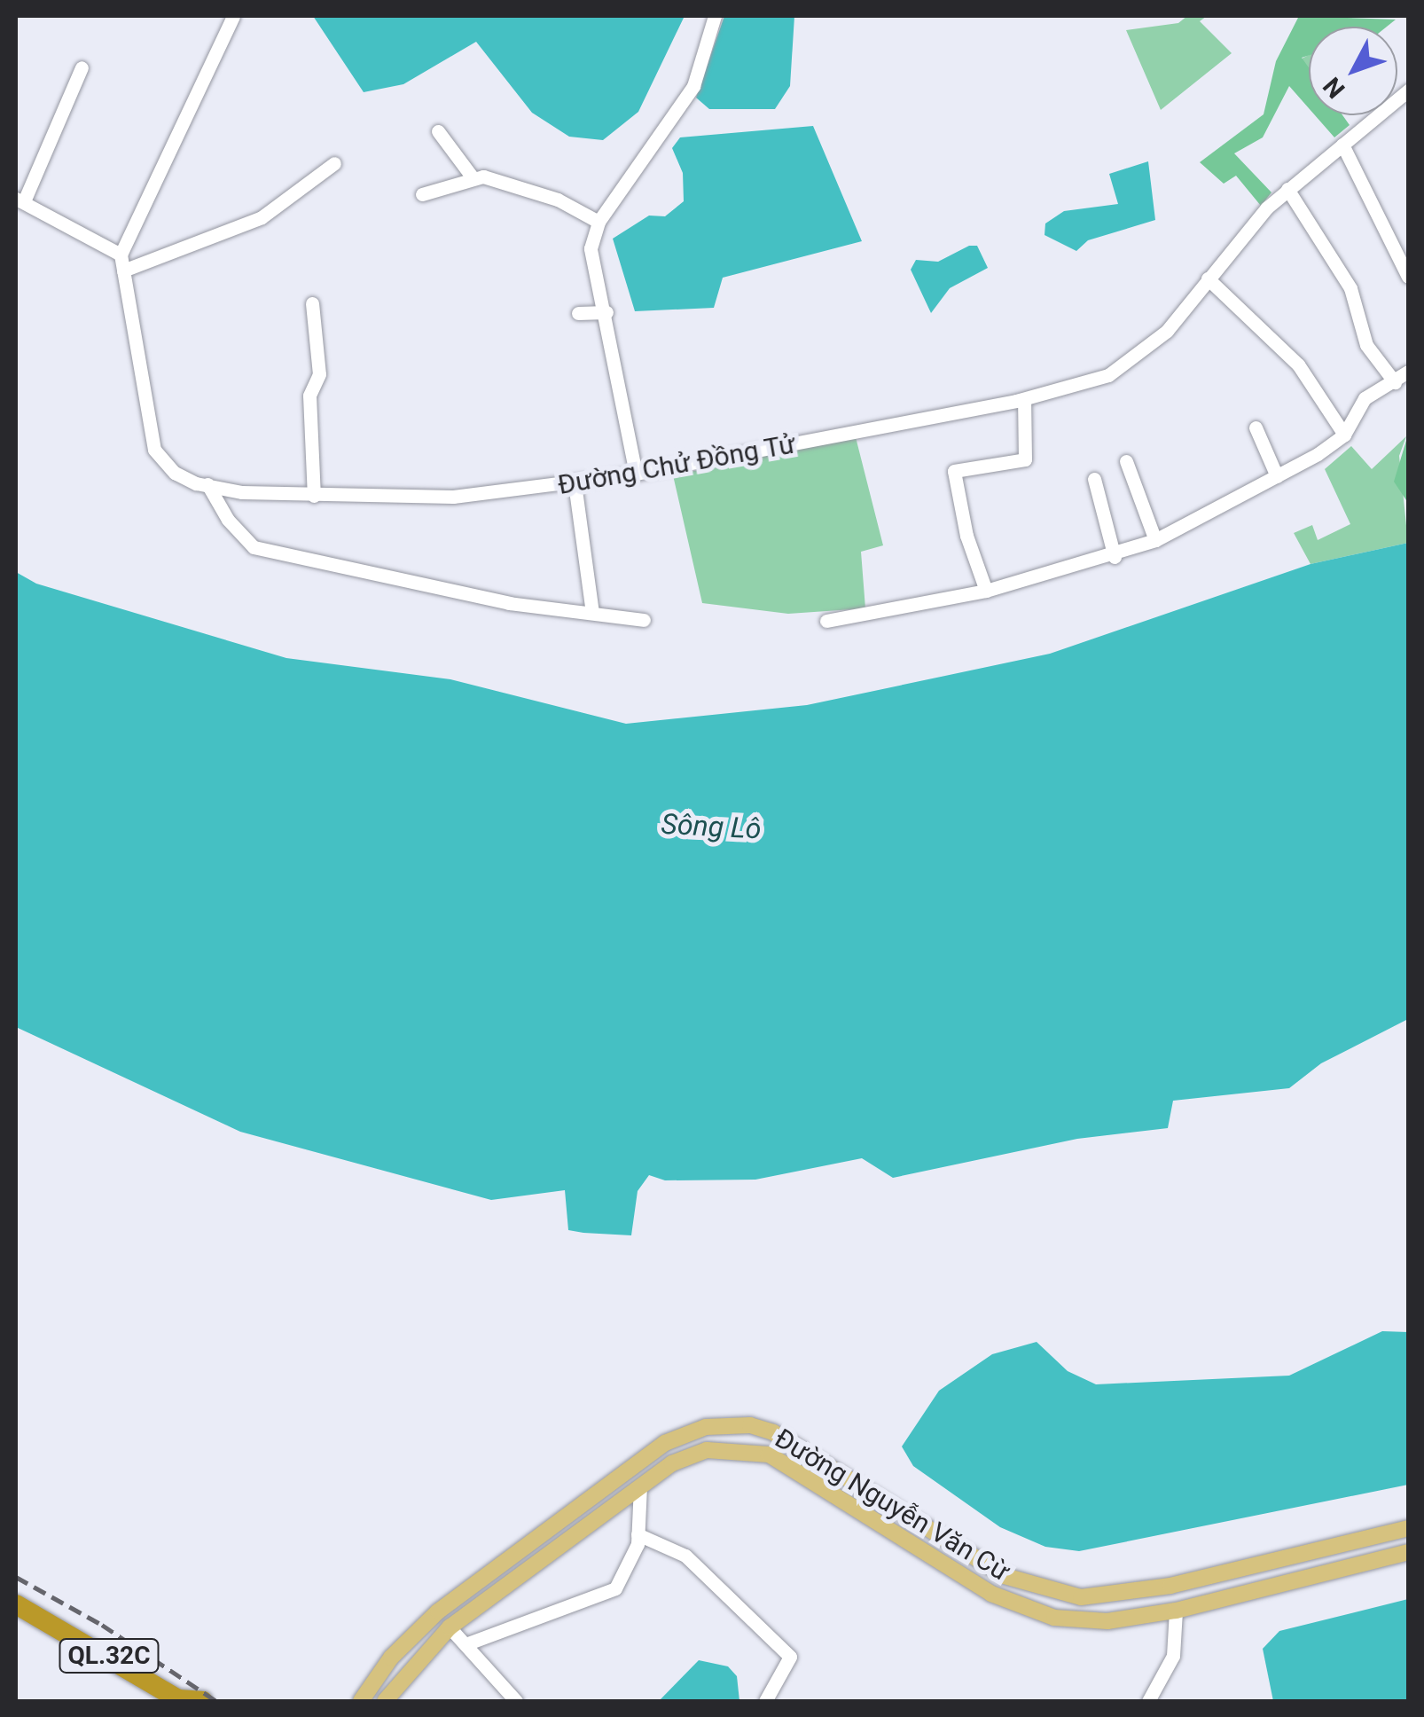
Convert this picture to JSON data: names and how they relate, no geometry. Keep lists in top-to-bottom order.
{
  "streets": {
    "highway": ["QL.32C"],
    "main road": ["Đường Nguyễn Văn Cừ"],
    "street": ["Đường Chử Đồng Tử"]
  },
  "water": ["Sông Lô"],
  "north": "bottom left"
}
